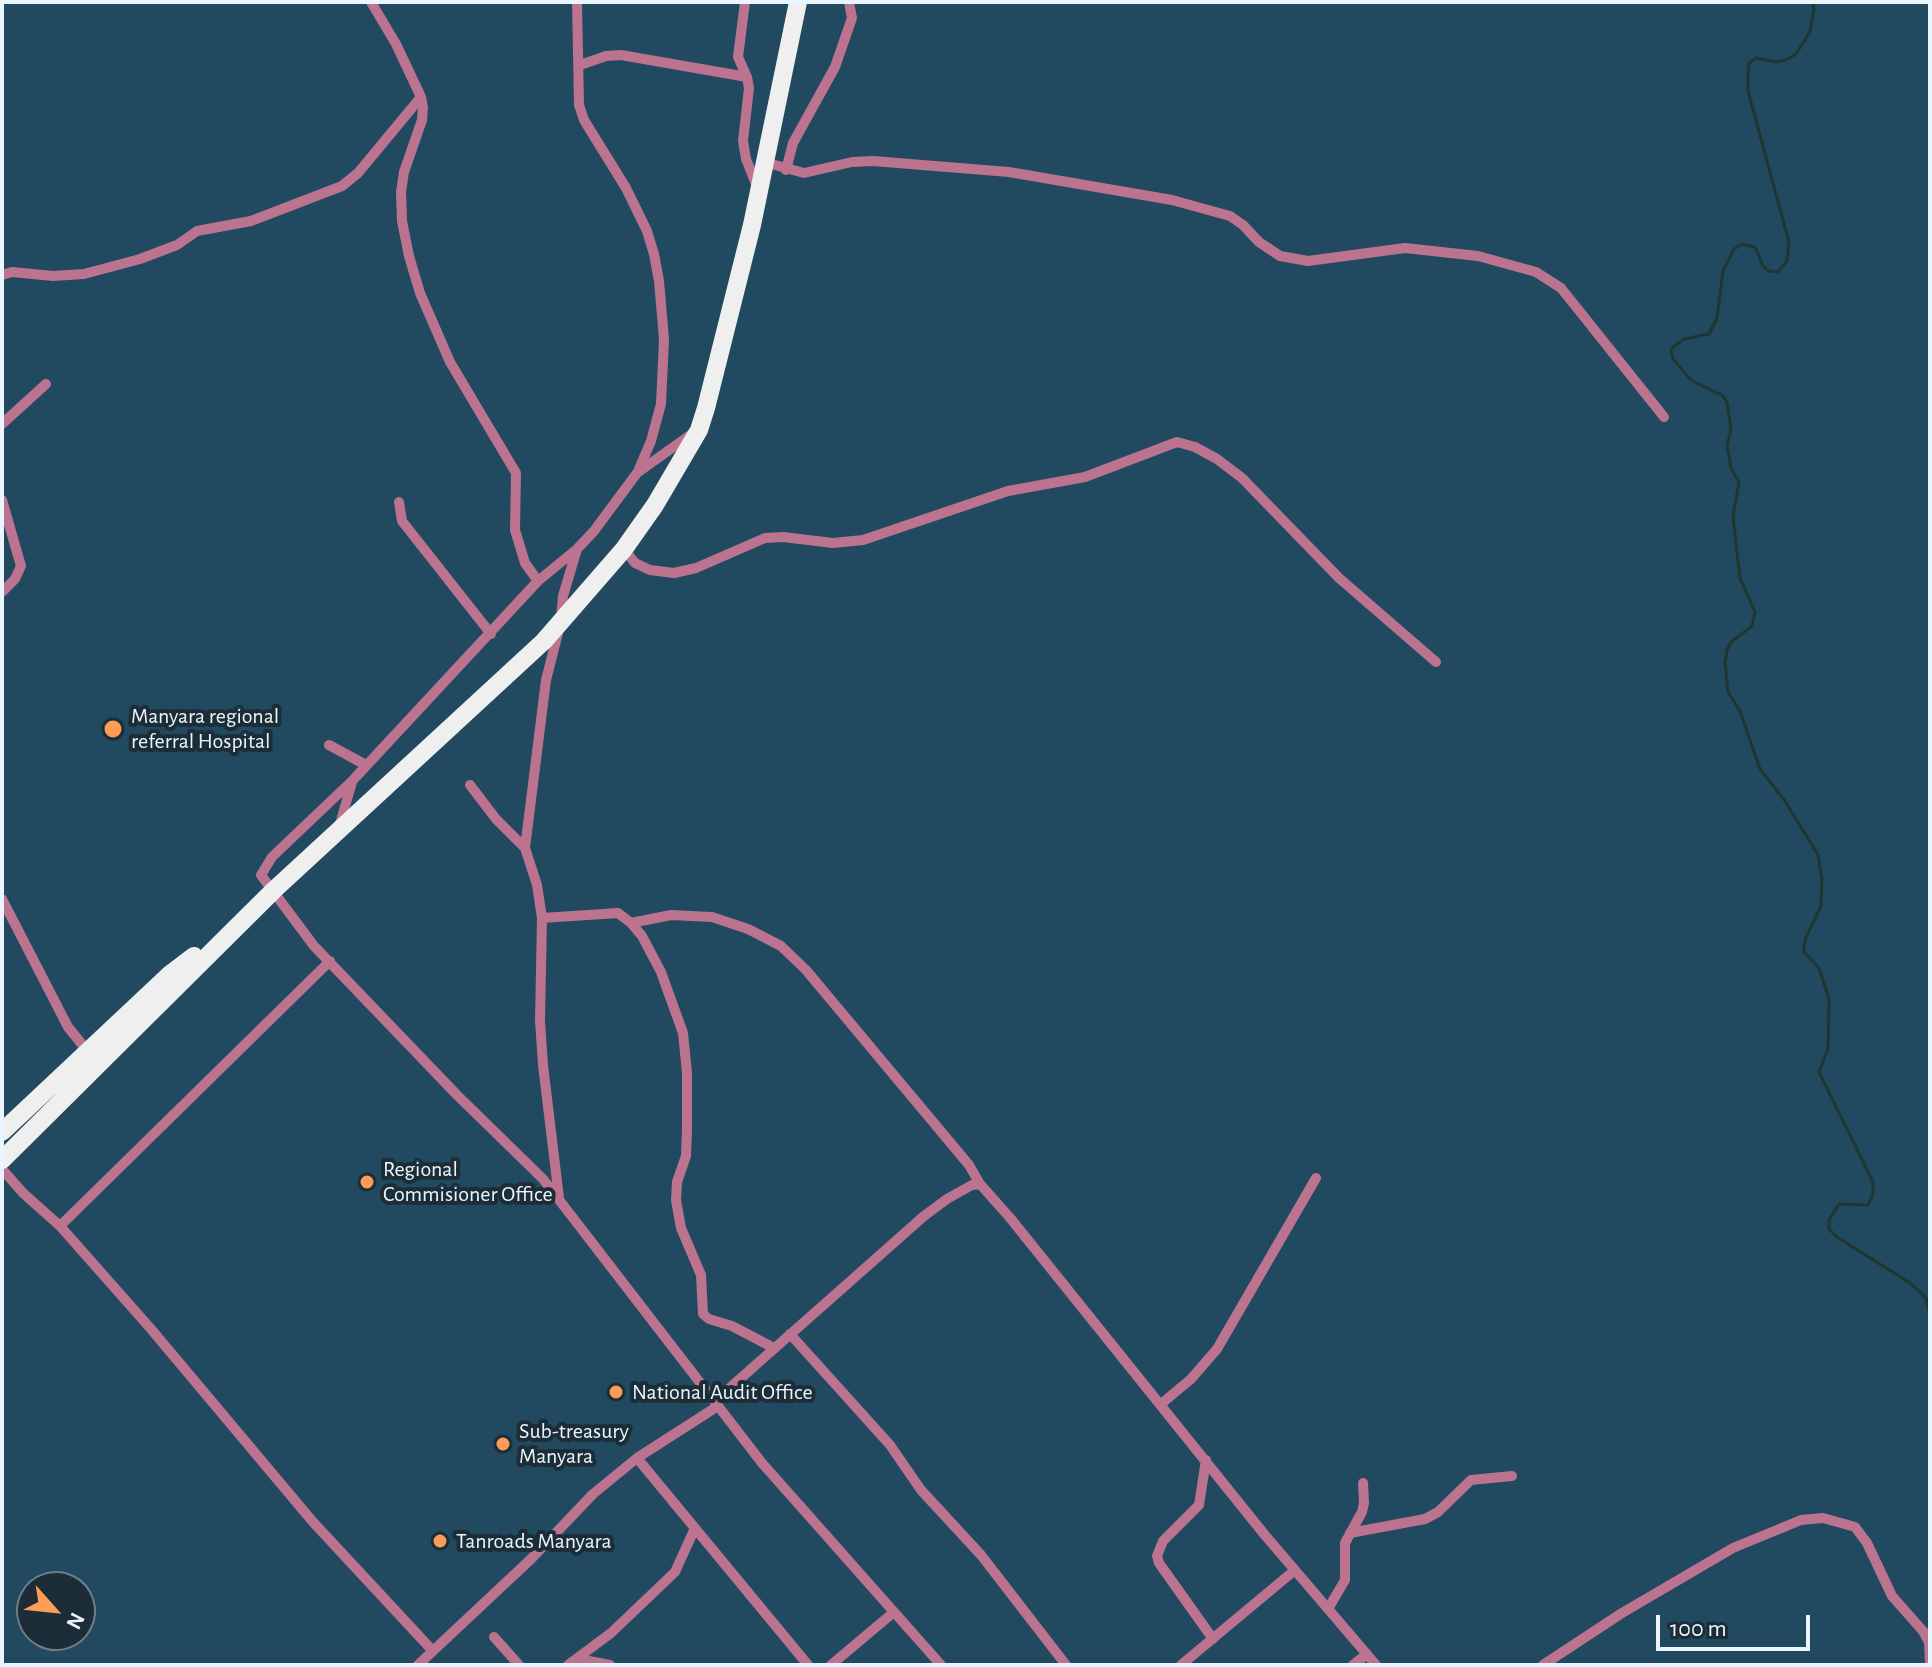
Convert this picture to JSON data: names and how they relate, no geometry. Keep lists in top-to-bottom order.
{
  "places": [
    "Manyara regional referral Hospital",
    "Regional Commisioner Office",
    "National Audit Office",
    "Sub-treasury Manyara",
    "Tanroads Manyara"
  ],
  "scale_bar": "100 m",
  "north": "bottom right"
}
